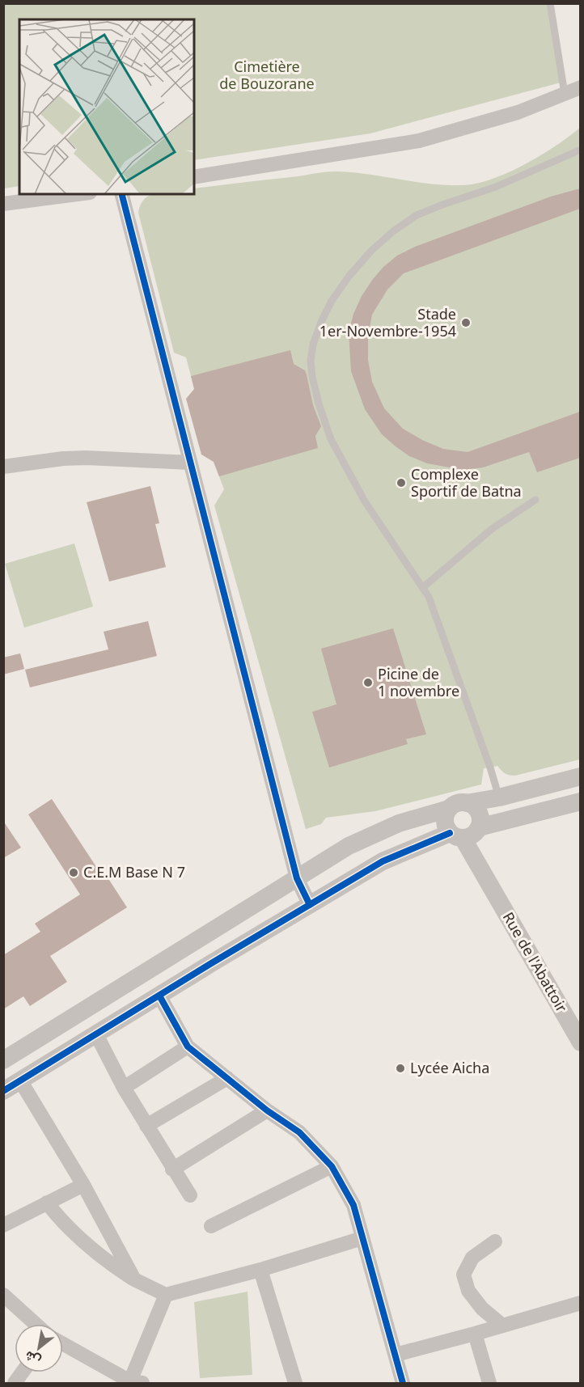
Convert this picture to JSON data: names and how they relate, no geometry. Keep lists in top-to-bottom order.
{
  "streets": {
    "street": ["Rue de l'Abattoir"]
  },
  "parks": ["Cimetière de Bouzorane"],
  "places": [
    "Stade 1er-Novembre-1954",
    "Complexe Sportif de Batna",
    "Picine de 1 novembre",
    "C.E.M Base N 7",
    "Lycée Aicha"
  ],
  "north": "bottom left"
}
